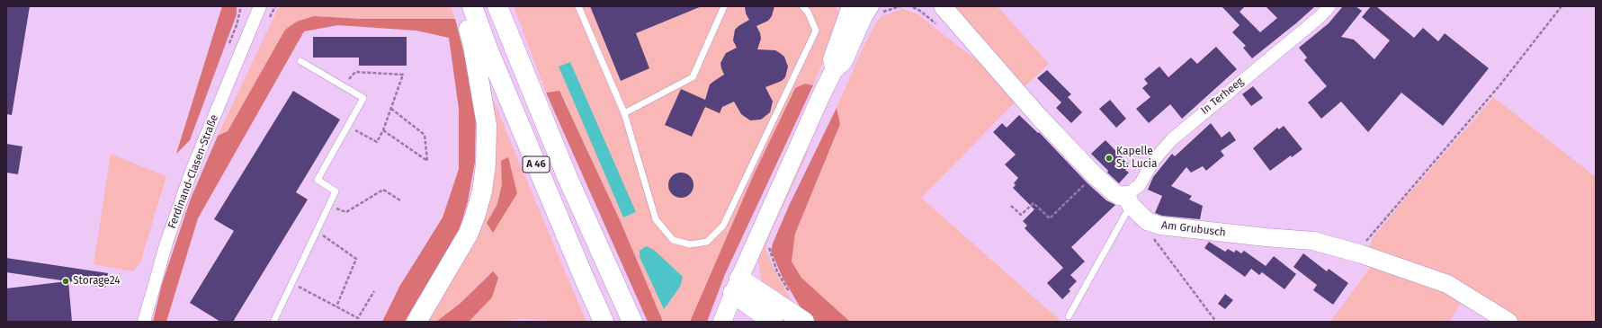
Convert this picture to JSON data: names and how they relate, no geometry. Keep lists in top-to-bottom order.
{
  "streets": {
    "highway": ["A 46"],
    "street": ["In Terheeg", "Ferdinand-Clasen-Straße", "Am Grubusch"]
  },
  "crossings": [
    ["In Terheeg", "Am Grubusch"]
  ],
  "places": ["Kapelle St. Lucia", "Storage24"]
}
